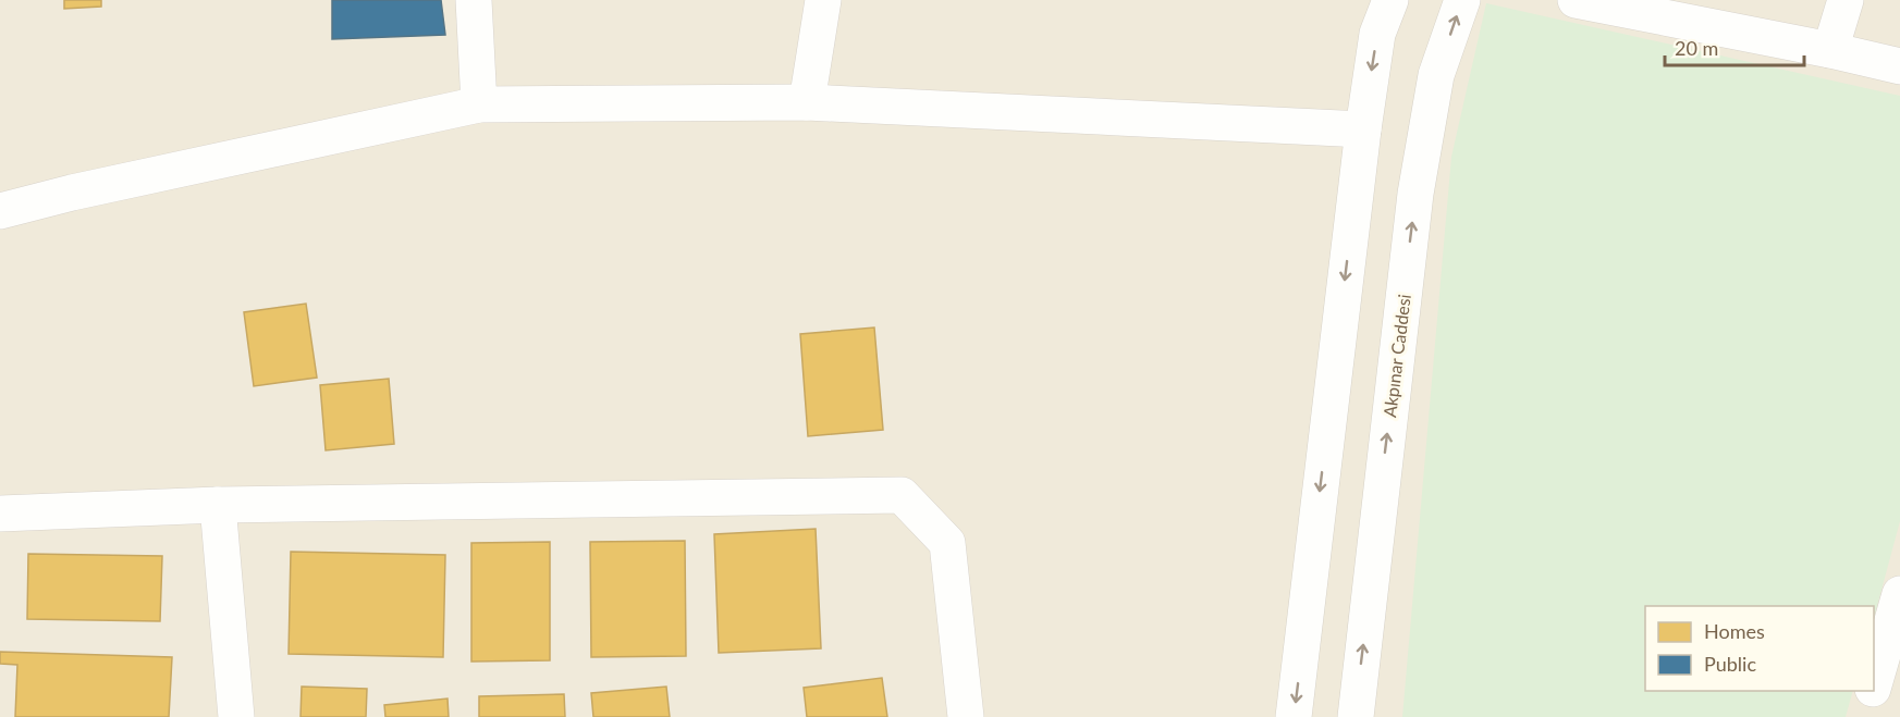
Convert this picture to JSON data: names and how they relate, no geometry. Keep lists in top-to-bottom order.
{
  "streets": {
    "street": ["Akpınar Caddesi"]
  },
  "legend": ["Homes", "Public"],
  "scale_bar": "20 m"
}
